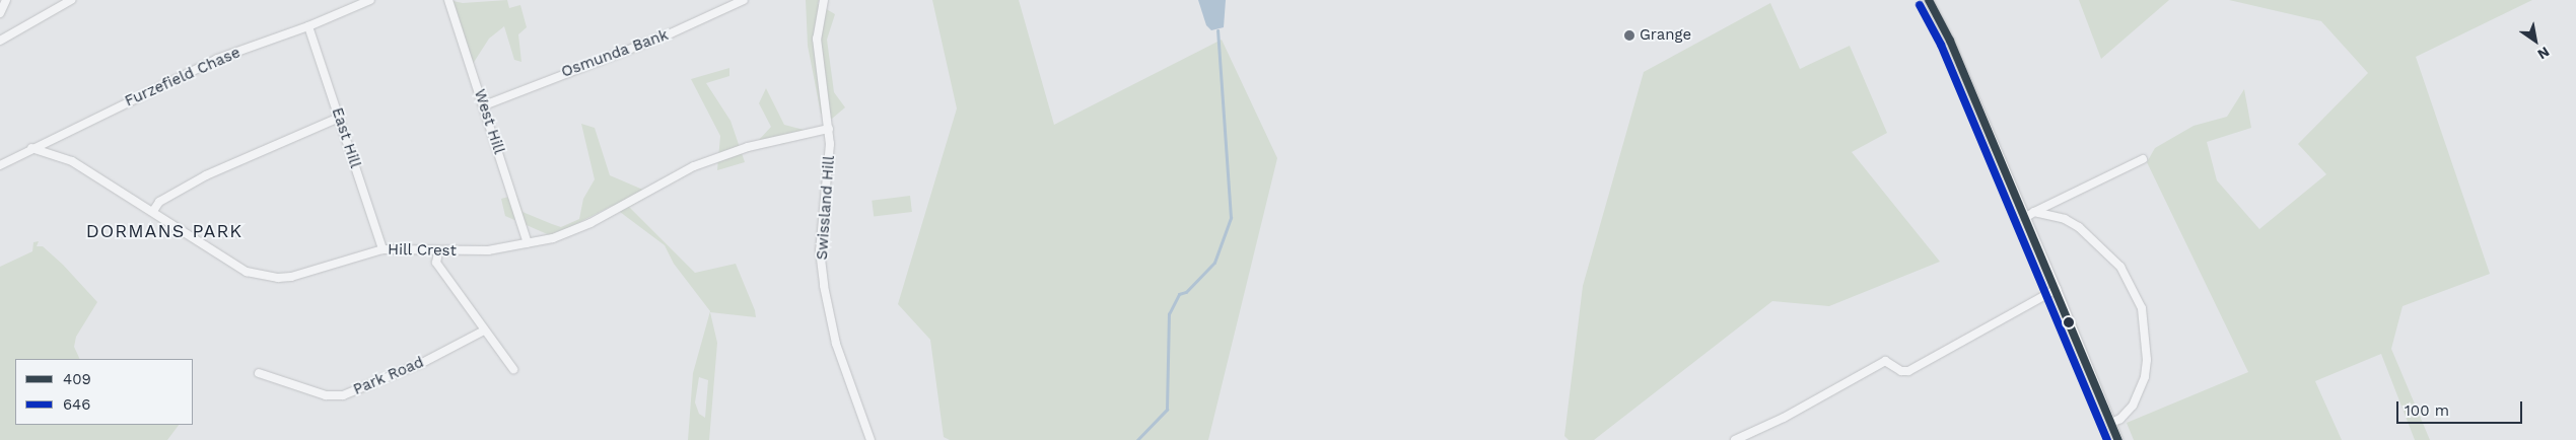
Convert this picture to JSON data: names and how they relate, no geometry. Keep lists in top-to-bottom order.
{
  "streets": {
    "street": [
      "Osmunda Bank",
      "Furzefield Chase",
      "West Hill",
      "East Hill",
      "Swissland Hill",
      "Hill Crest",
      "Park Road"
    ]
  },
  "crossings": [
    ["Osmunda Bank", "West Hill"],
    ["Furzefield Chase", "East Hill"],
    ["Furzefield Chase", "Hill Crest"],
    ["West Hill", "Hill Crest"],
    ["East Hill", "Hill Crest"],
    ["Swissland Hill", "Hill Crest"]
  ],
  "districts": ["DORMANS PARK"],
  "places": ["Grange"],
  "lines": ["transit line 409", "transit line 646"],
  "legend": ["409", "646"],
  "scale_bar": "100 m",
  "north": "bottom right"
}
